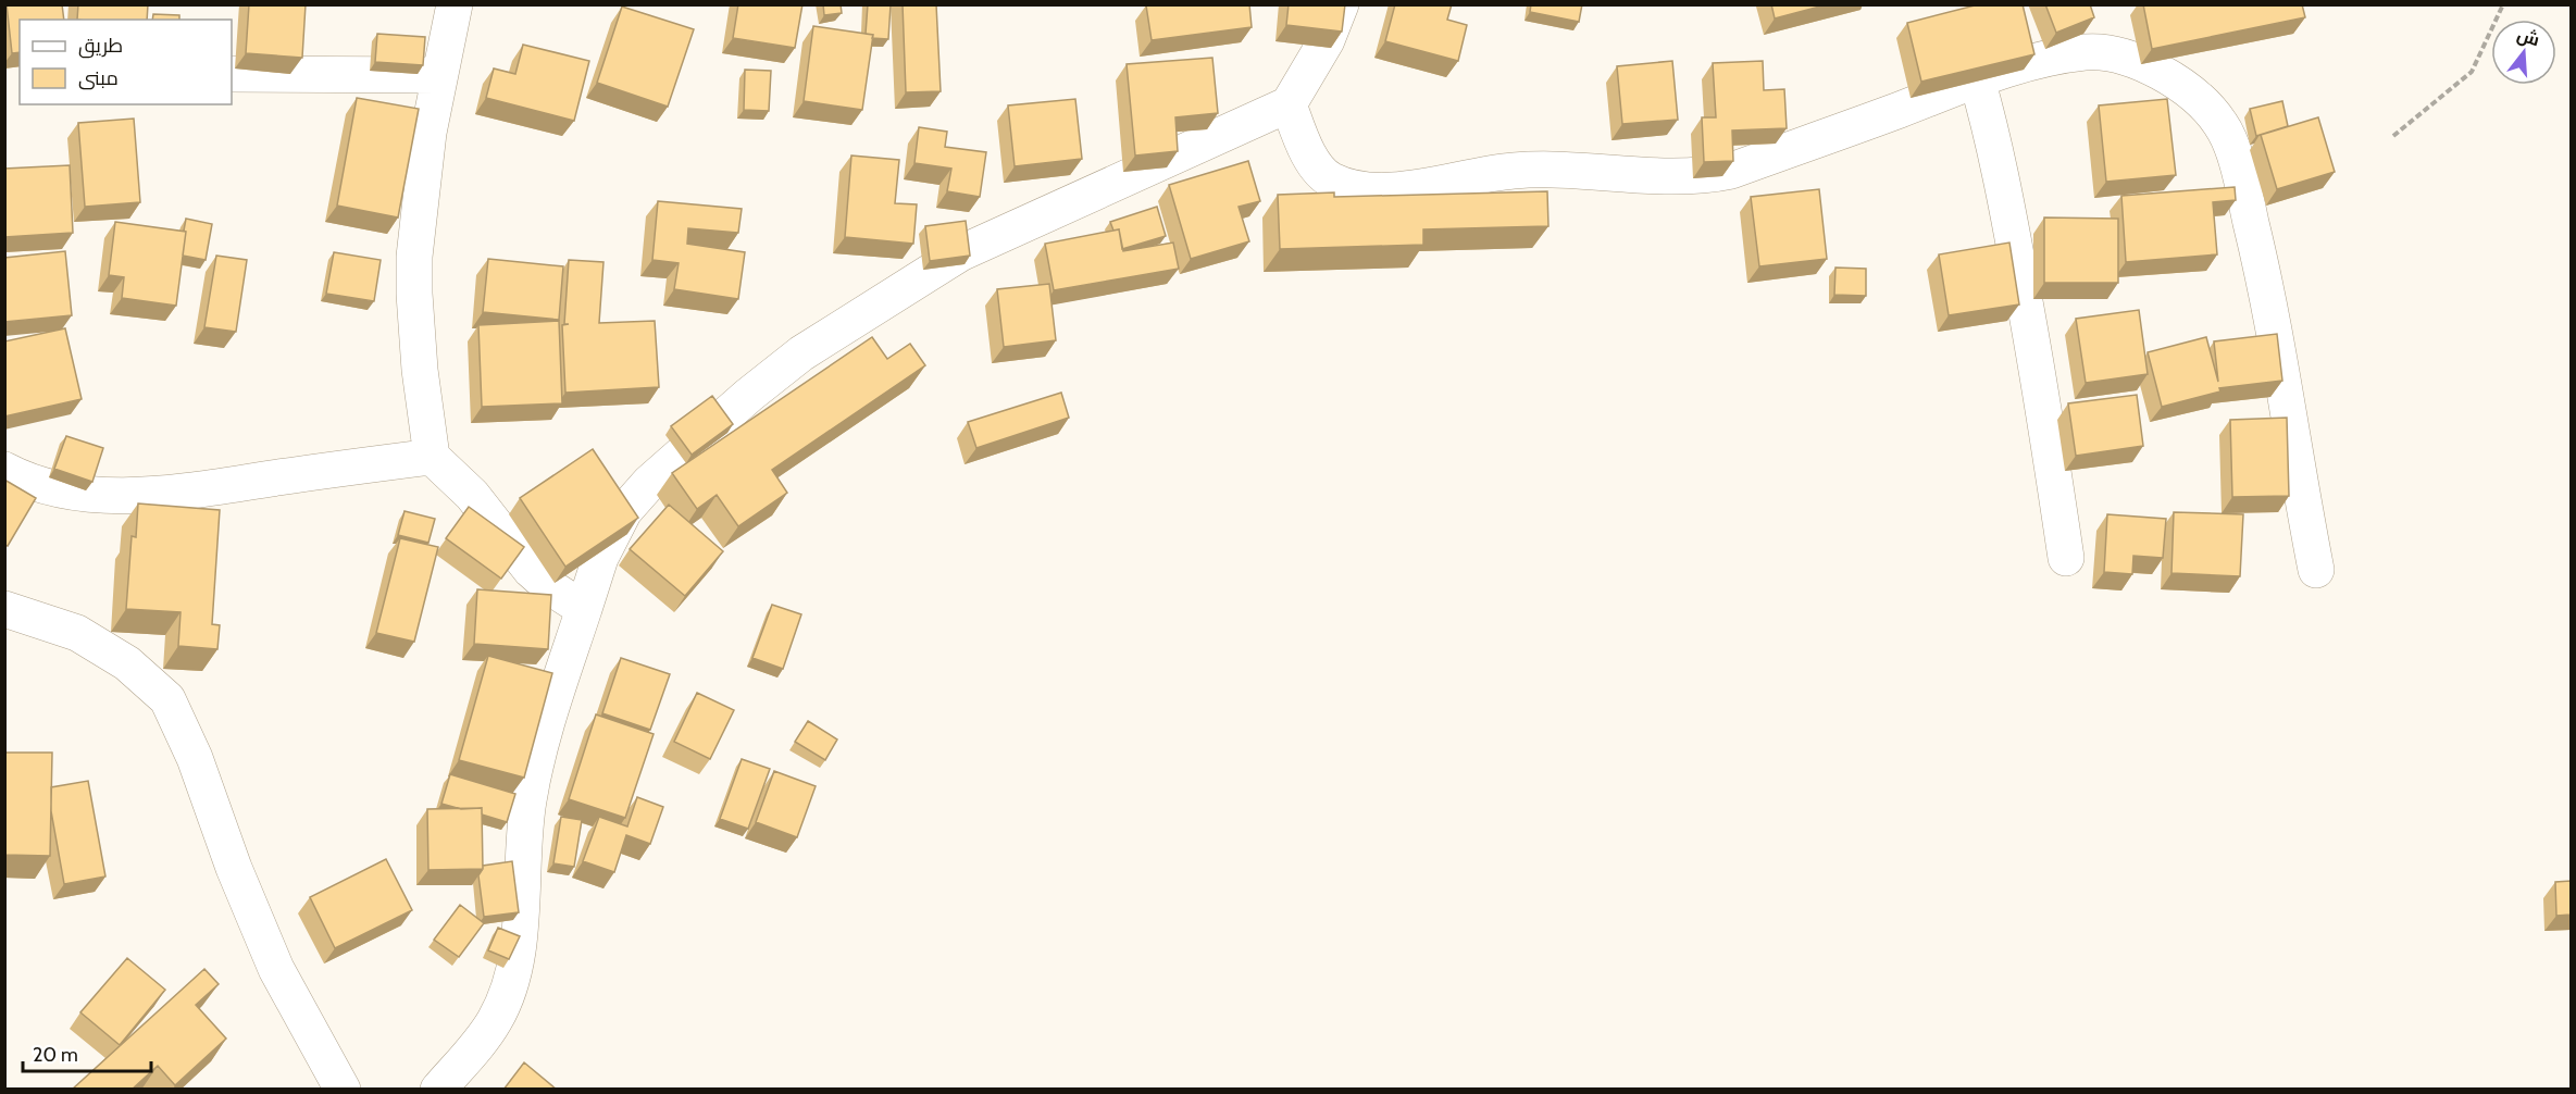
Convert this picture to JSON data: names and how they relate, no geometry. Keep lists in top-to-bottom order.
{
  "legend": ["طريق", "مبنى"],
  "scale_bar": "20 m",
  "north": "top"
}
